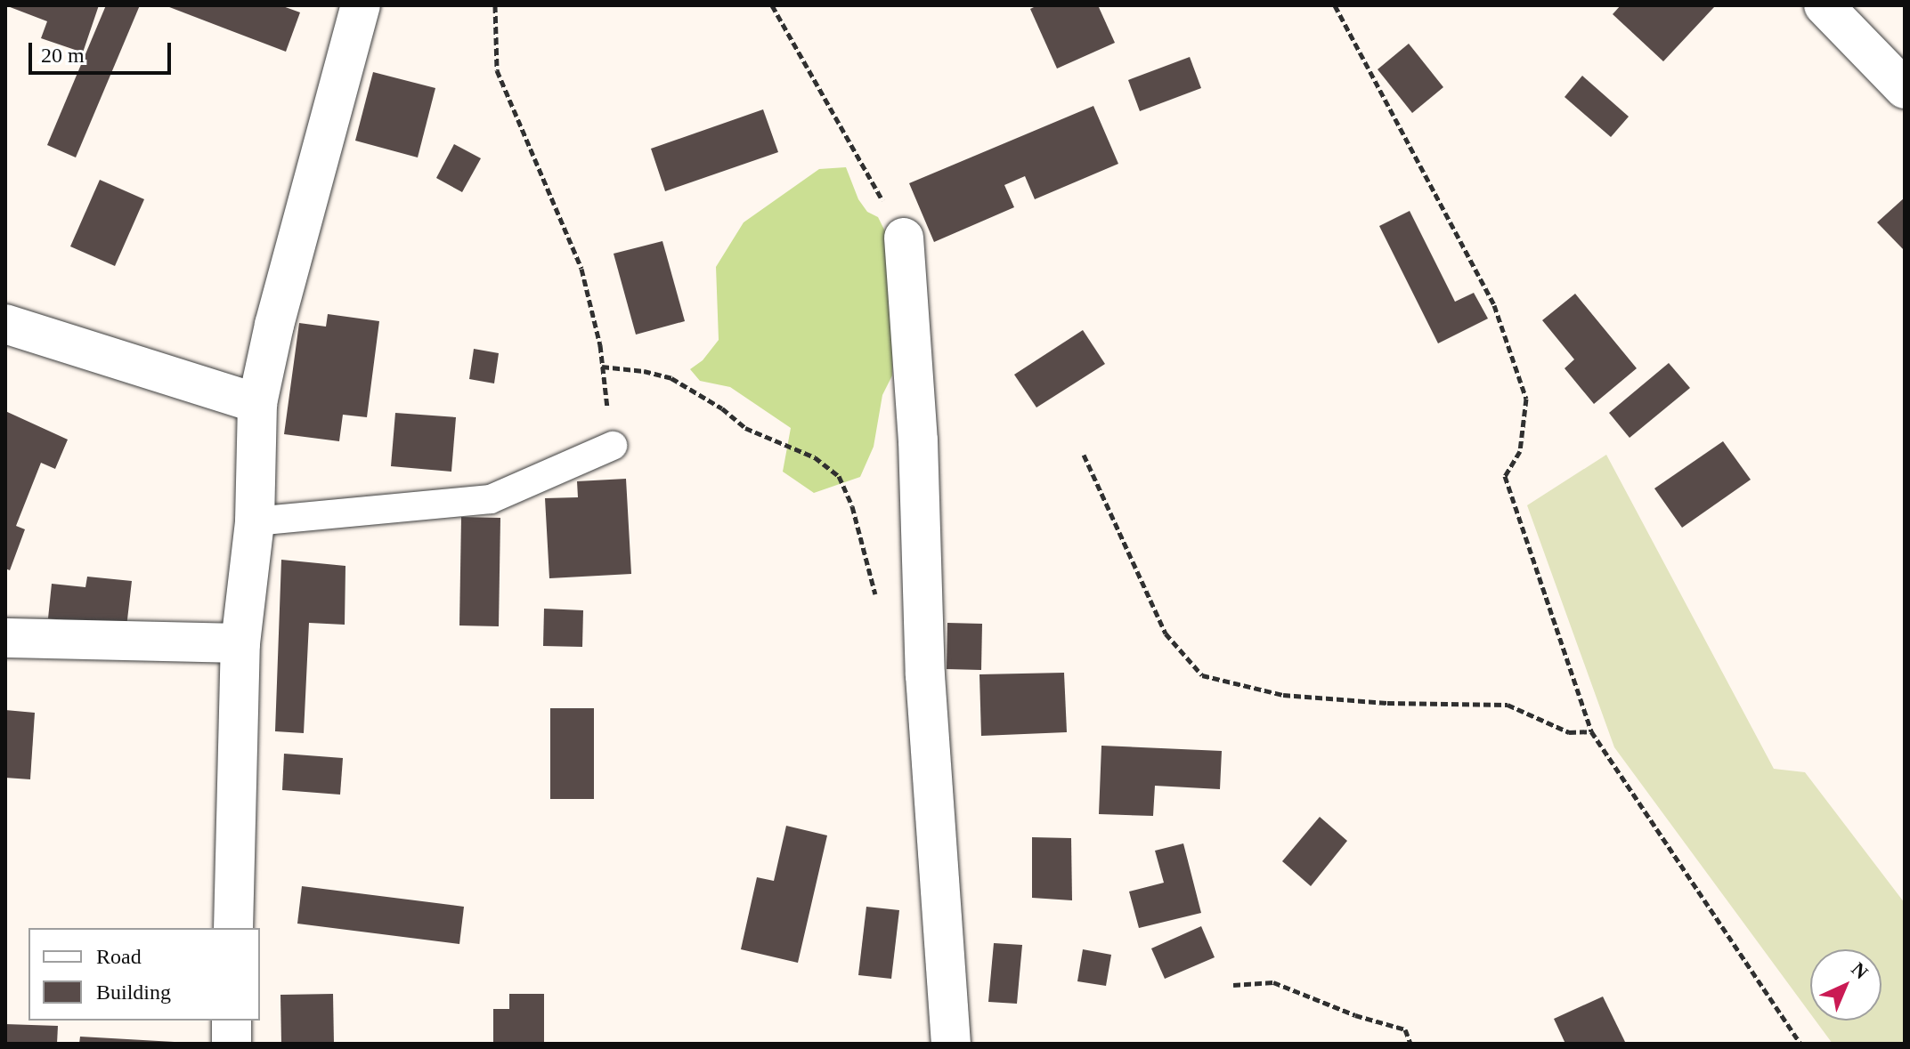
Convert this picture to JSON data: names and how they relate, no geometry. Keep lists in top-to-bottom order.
{
  "legend": ["Road", "Building"],
  "scale_bar": "20 m",
  "north": "top right"
}
